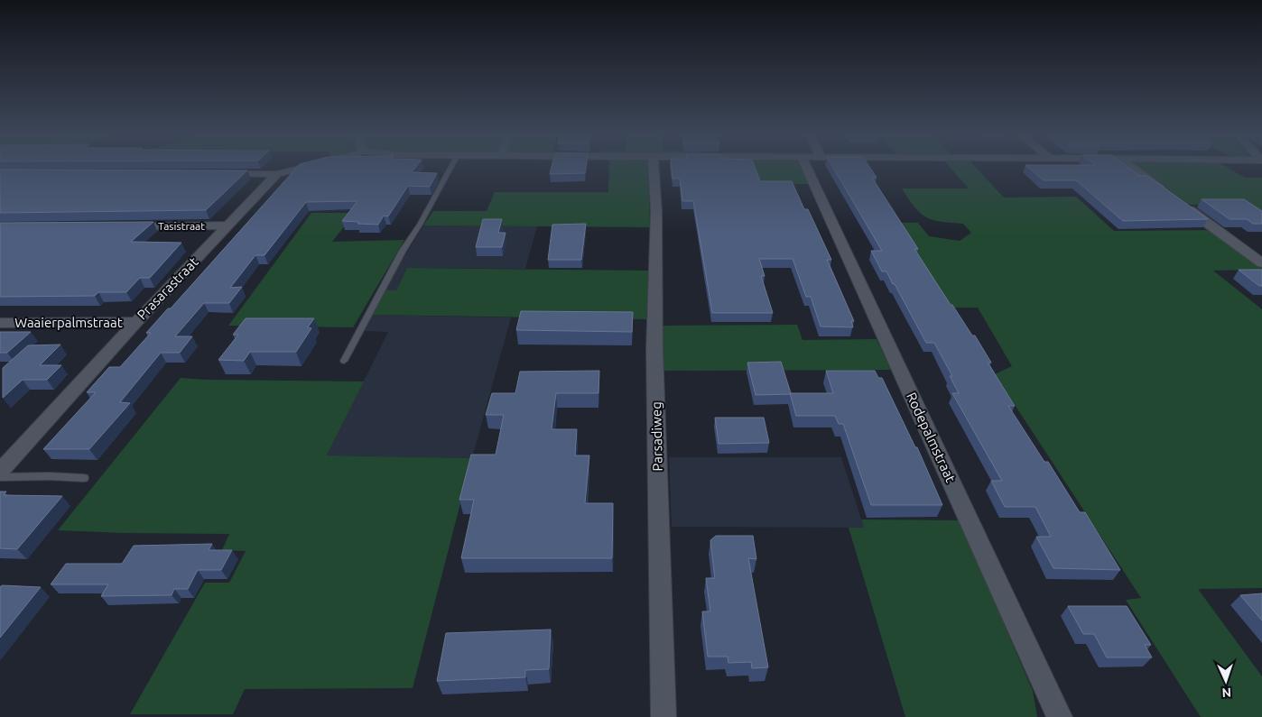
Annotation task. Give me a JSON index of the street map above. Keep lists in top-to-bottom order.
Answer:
{
  "streets": {
    "street": [
      "Tasistraat",
      "Prasarastraat",
      "Waaierpalmstraat",
      "Parsadiweg",
      "Rodepalmstraat"
    ]
  },
  "crossings": [
    ["Tasistraat", "Prasarastraat"],
    ["Prasarastraat", "Waaierpalmstraat"]
  ],
  "north": "bottom"
}
